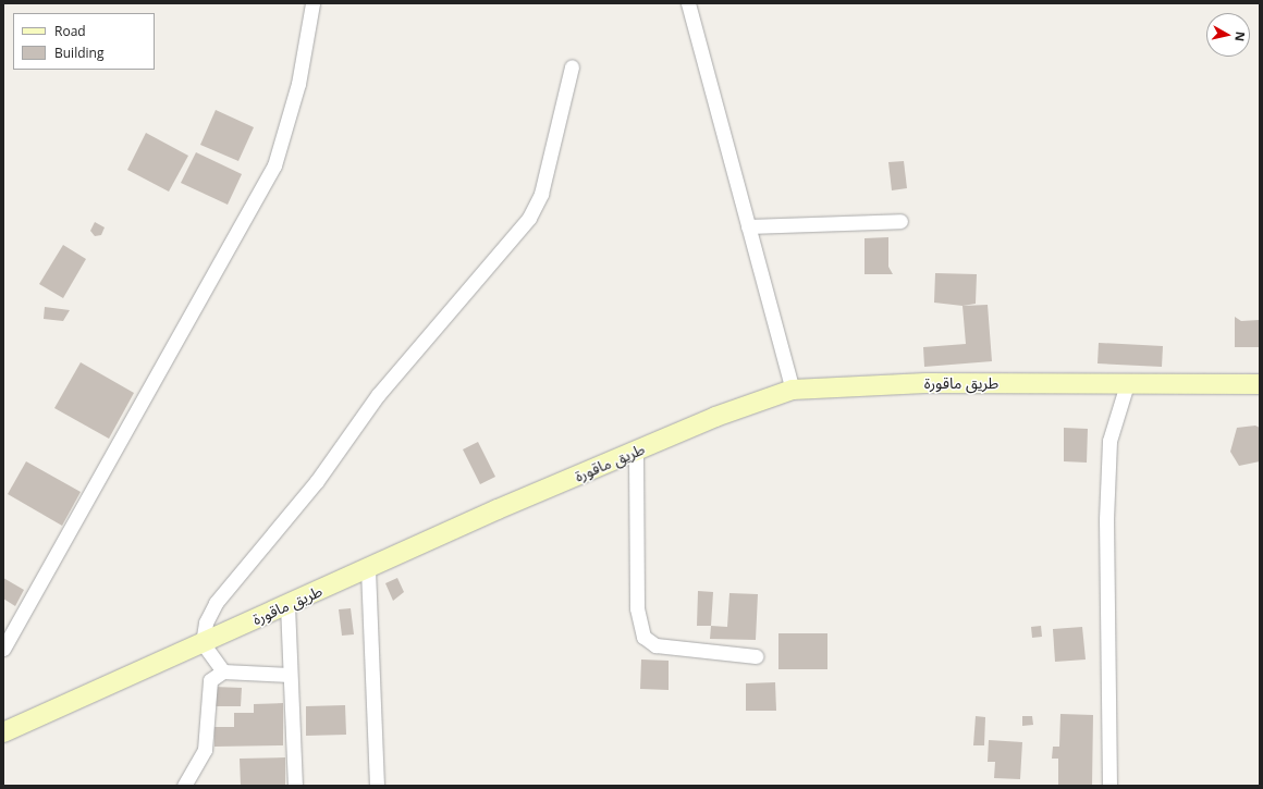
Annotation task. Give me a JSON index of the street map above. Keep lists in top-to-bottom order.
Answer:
{
  "streets": {
    "street": ["طريق ماقورة"]
  },
  "legend": ["Road", "Building"],
  "north": "right"
}
